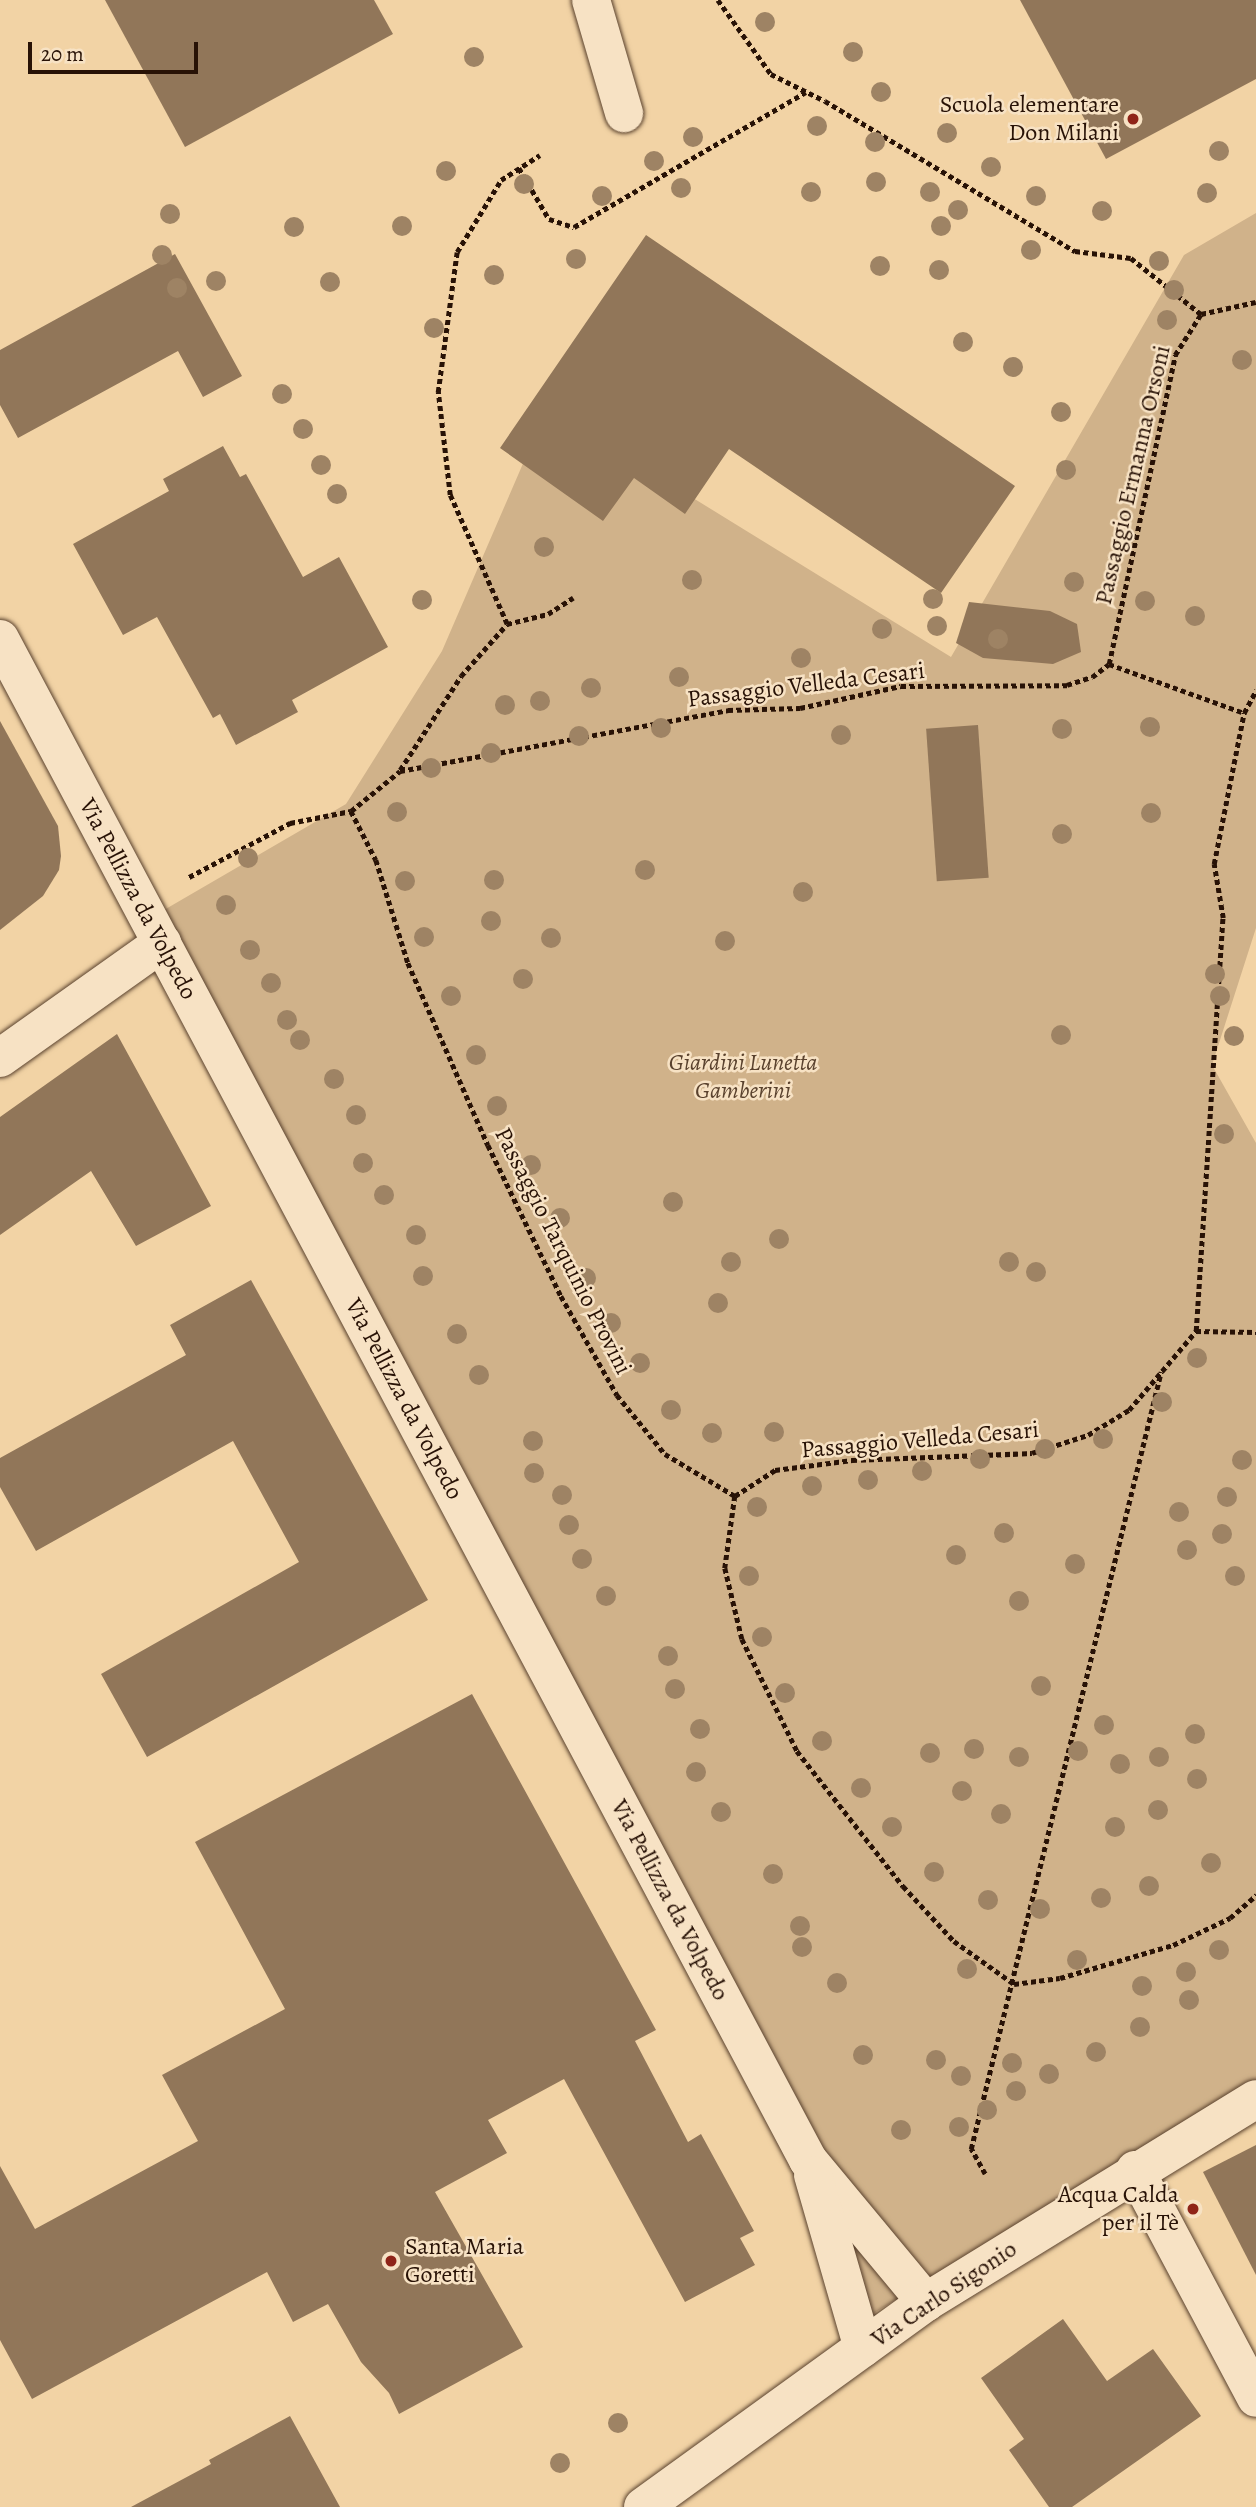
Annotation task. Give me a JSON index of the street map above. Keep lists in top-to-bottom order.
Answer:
{
  "streets": {
    "street": ["Via Pellizza da Volpedo", "Via Carlo Sigonio"],
    "path": ["Passaggio Ermanna Orsoni", "Passaggio Velleda Cesari", "Passaggio Tarquinio Provini"]
  },
  "crossings": [
    ["Passaggio Ermanna Orsoni", "Passaggio Velleda Cesari"],
    ["Passaggio Velleda Cesari", "Passaggio Tarquinio Provini"],
    ["Via Pellizza da Volpedo", "Via Carlo Sigonio"]
  ],
  "parks": ["Giardini Lunetta Gamberini"],
  "places": ["Scuola elementare Don Milani", "Acqua Calda per il Tè", "Santa Maria Goretti"],
  "scale_bar": "20 m"
}
